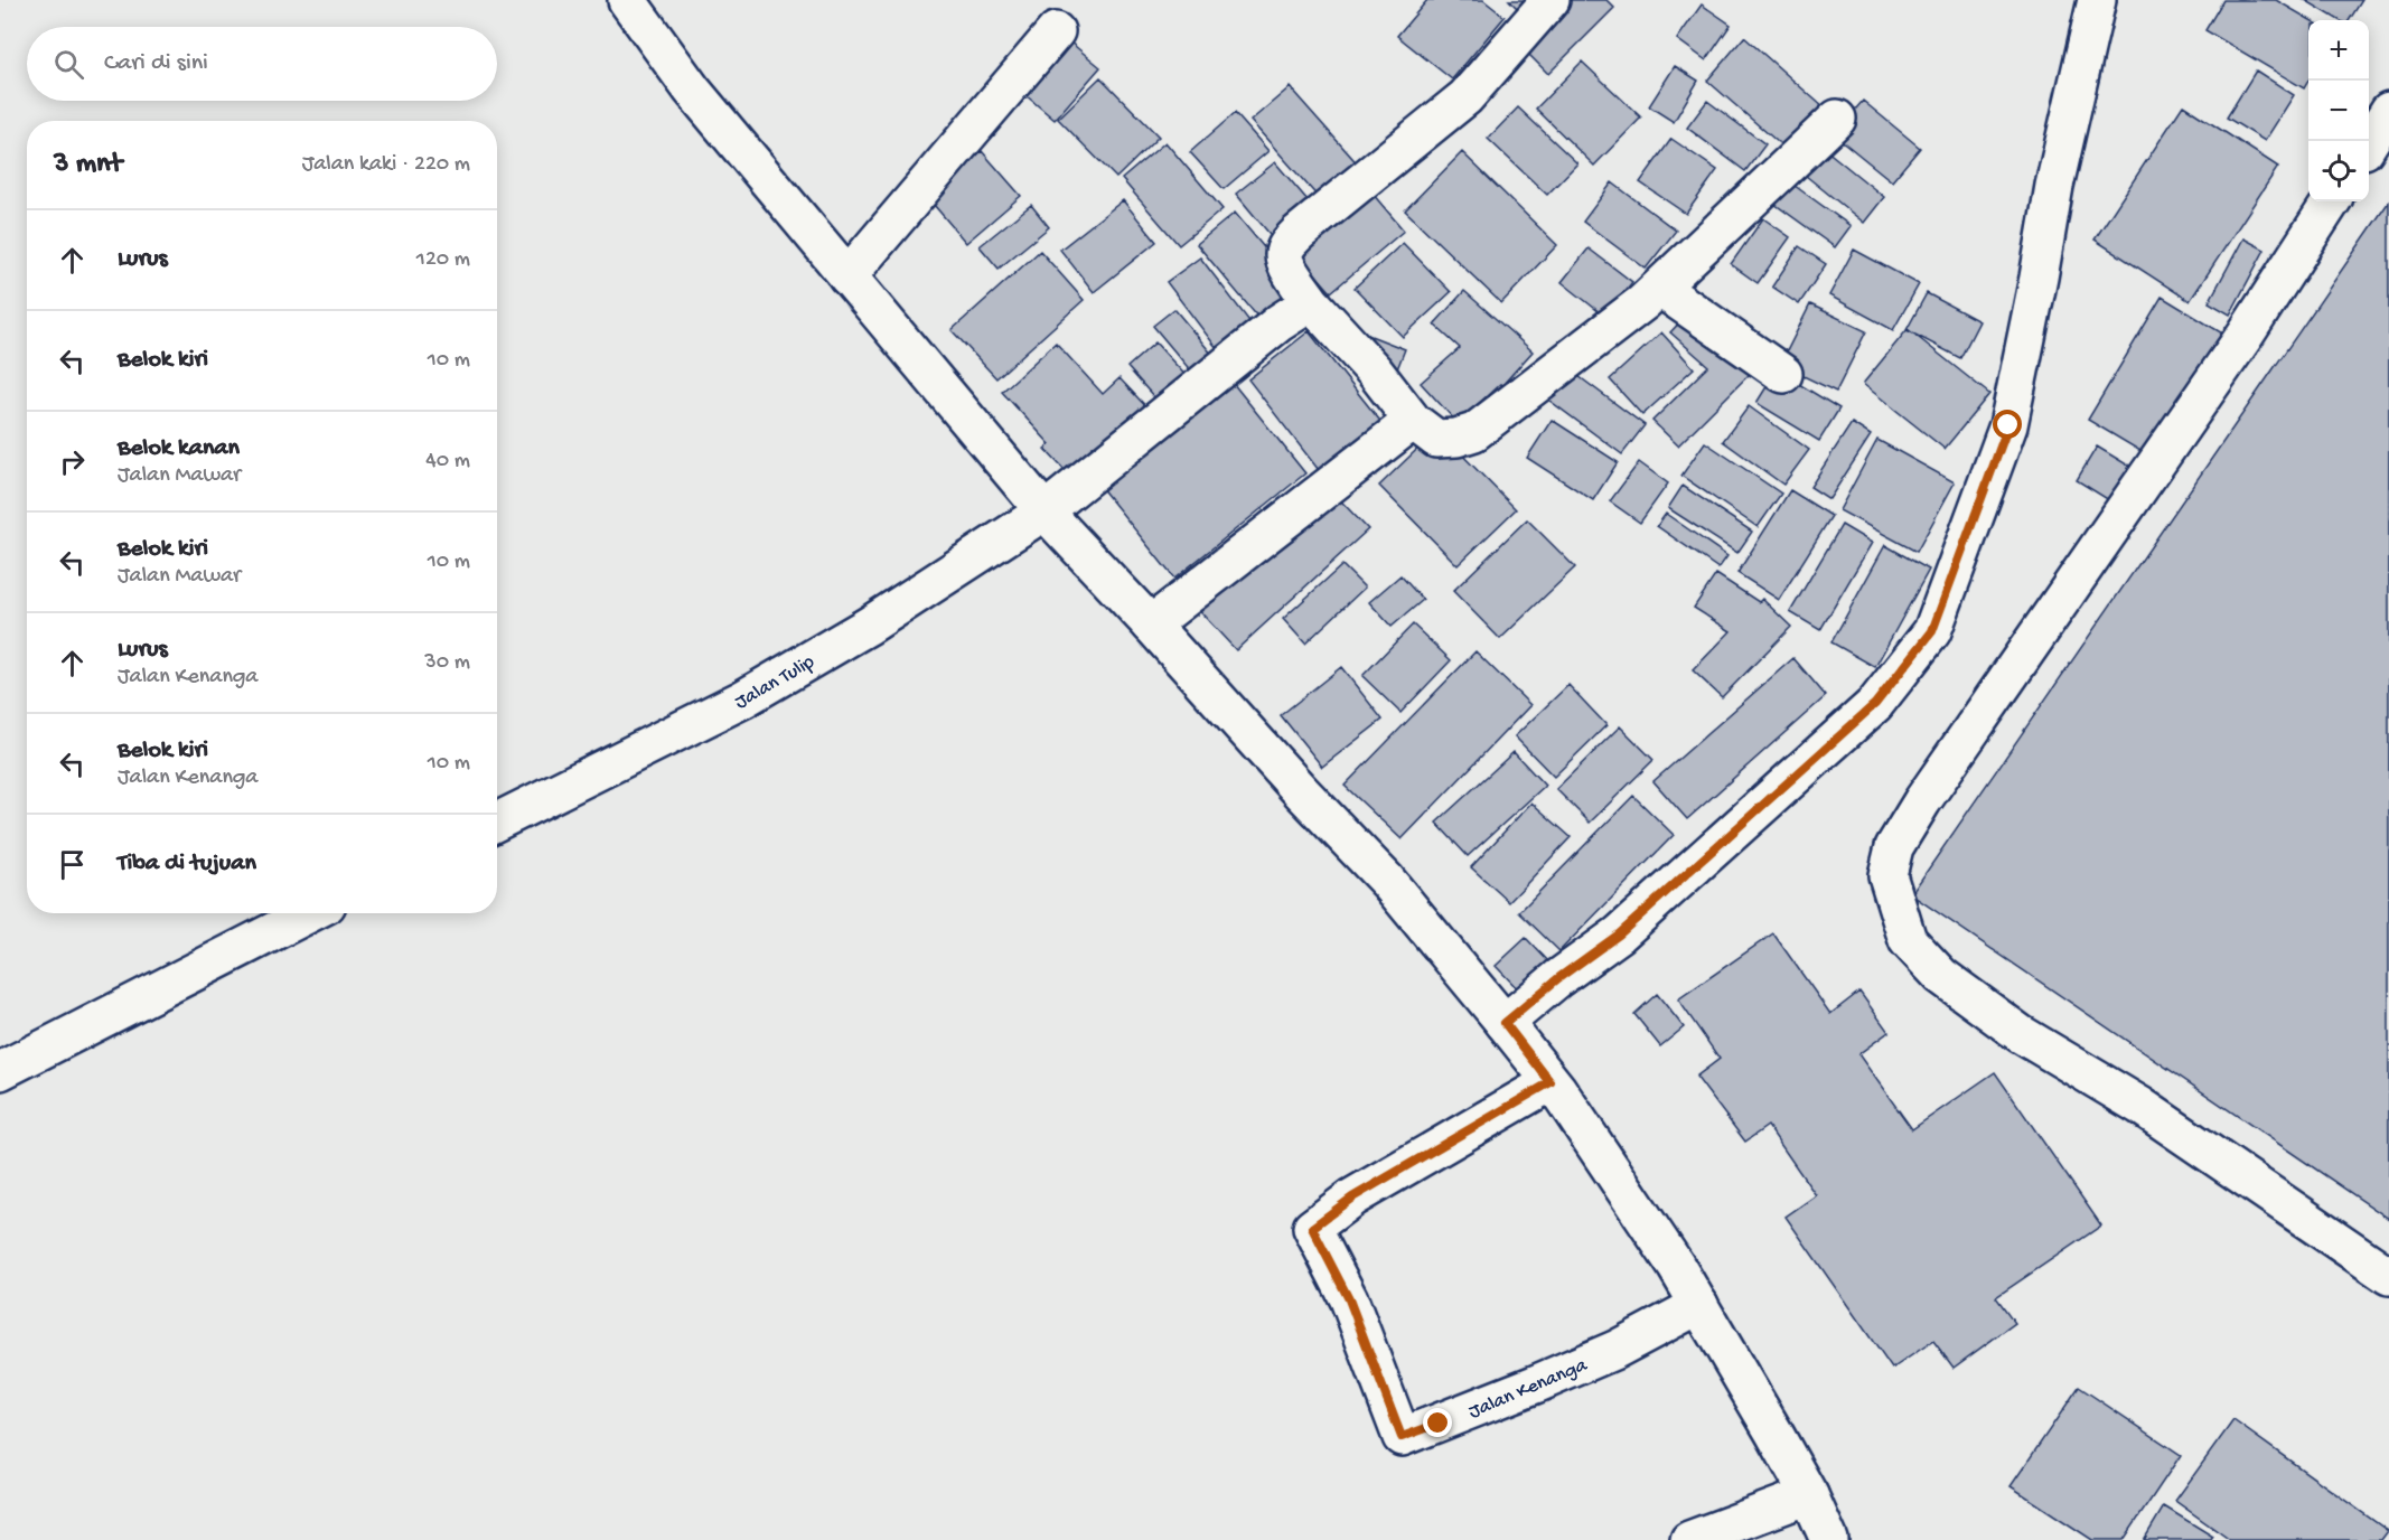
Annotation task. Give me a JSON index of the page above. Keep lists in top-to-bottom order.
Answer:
{
  "streets": {
    "street": ["Jalan Tulip", "Jalan Kenanga"]
  },
  "page": {
    "map_buttons": ["+", "−"],
    "search": "Cari di sini",
    "heading": ["3 mnt", "Jalan kaki · 220 m"],
    "list": [
      ["Lurus", "120 m"],
      ["Belok kiri", "10 m"],
      ["Belok kanan", "Jalan Mawar", "40 m"],
      ["Belok kiri", "Jalan Mawar", "10 m"],
      ["Lurus", "Jalan Kenanga", "30 m"],
      ["Belok kiri", "Jalan Kenanga", "10 m"],
      "Tiba di tujuan"
    ]
  }
}
